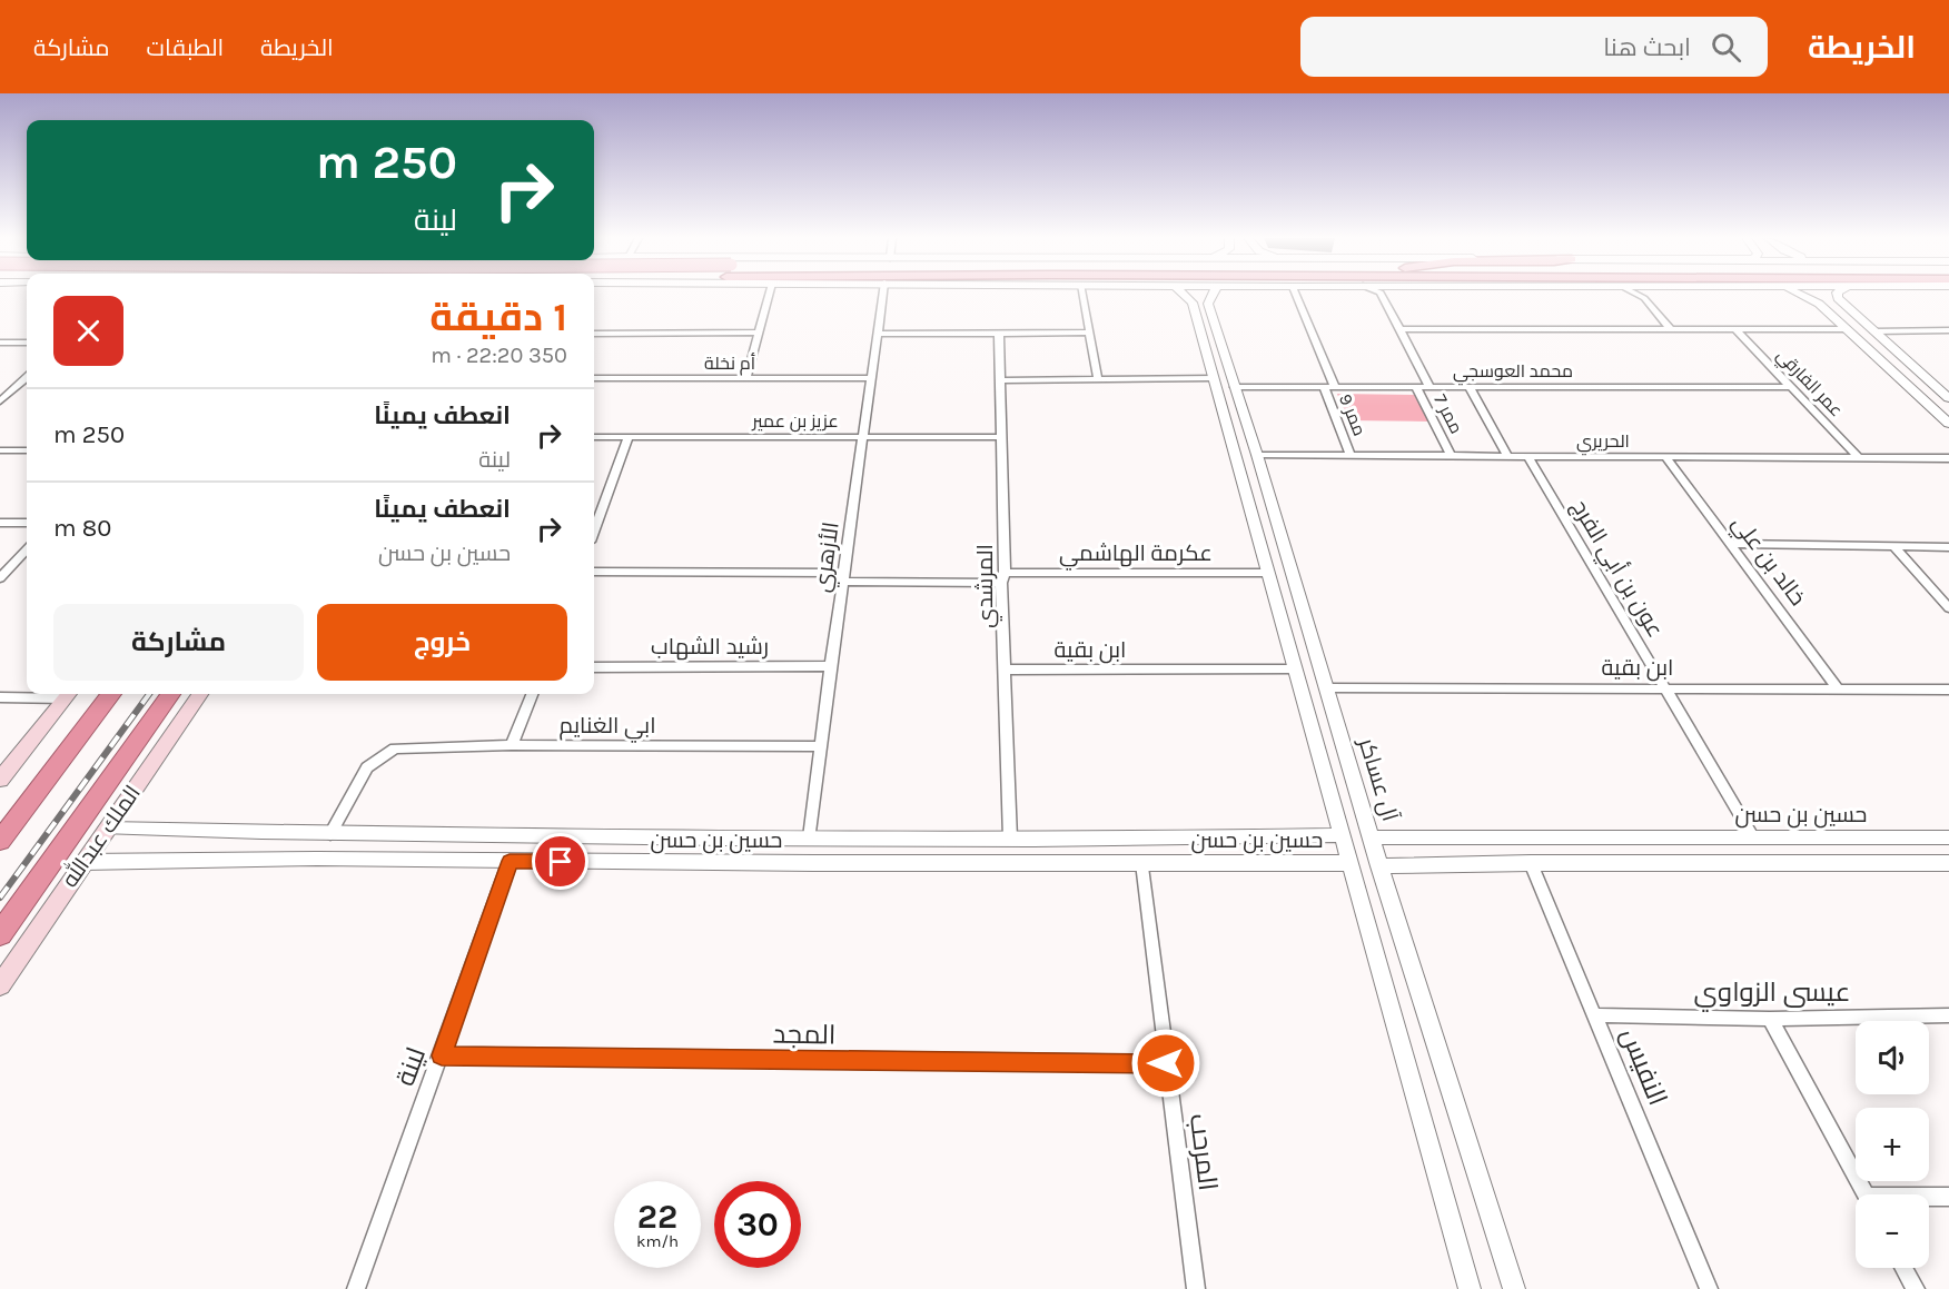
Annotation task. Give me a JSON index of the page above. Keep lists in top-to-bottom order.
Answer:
{
  "streets": {
    "highway": ["الملك عبدالله"],
    "street": [
      "أم نخلة",
      "محمد العوسجي",
      "عمر الفارقي",
      "ممر 7",
      "ممر 9",
      "عزيز بن عمير",
      "الحريري",
      "عكرمة الهاشمي",
      "الأزهري",
      "خالد بن علي",
      "عون بن أبي الفرج",
      "المرشدي",
      "رشيد الشهاب",
      "ابن بقية",
      "ابي الغنايم",
      "آل عساكر",
      "حسين بن حسن",
      "عيسى الزواوي",
      "المجد",
      "لينة",
      "النفيس",
      "المرحب"
    ]
  },
  "crossings": [
    ["أم نخلة", "الأزهري"],
    ["محمد العوسجي", "عمر الفارقي"],
    ["محمد العوسجي", "ممر 7"],
    ["محمد العوسجي", "ممر 9"],
    ["محمد العوسجي", "آل عساكر"],
    ["عمر الفارقي", "الحريري"],
    ["ممر 7", "الحريري"],
    ["ممر 9", "الحريري"],
    ["عزيز بن عمير", "الأزهري"],
    ["عزيز بن عمير", "المرشدي"],
    ["الحريري", "خالد بن علي"],
    ["الحريري", "عون بن أبي الفرج"],
    ["الحريري", "آل عساكر"],
    ["عكرمة الهاشمي", "الأزهري"],
    ["عكرمة الهاشمي", "المرشدي"],
    ["الأزهري", "رشيد الشهاب"],
    ["الأزهري", "ابي الغنايم"],
    ["الأزهري", "حسين بن حسن"],
    ["خالد بن علي", "ابن بقية"],
    ["عون بن أبي الفرج", "ابن بقية"],
    ["عون بن أبي الفرج", "حسين بن حسن"],
    ["المرشدي", "ابن بقية"],
    ["المرشدي", "حسين بن حسن"],
    ["ابن بقية", "آل عساكر"],
    ["ابي الغنايم", "حسين بن حسن"],
    ["آل عساكر", "حسين بن حسن"],
    ["حسين بن حسن", "الملك عبدالله"],
    ["حسين بن حسن", "لينة"],
    ["حسين بن حسن", "المرحب"],
    ["عيسى الزواوي", "النفيس"],
    ["المجد", "لينة"],
    ["المجد", "المرحب"]
  ],
  "page": {
    "header": "الخريطة",
    "search": "ابحث هنا",
    "nav": ["الخريطة", "الطبقات", "مشاركة"],
    "turn": ["250 m", "لينة"],
    "heading": ["1 دقيقة", "350 m · 22:20"],
    "list": [
      {
        "name": "انعطف يمينًا",
        "note": "لينة",
        "value": "250 m"
      },
      {
        "name": "انعطف يمينًا",
        "note": "حسين بن حسن",
        "value": "80 m"
      }
    ],
    "buttons": ["خروج", "مشاركة"],
    "map_buttons": ["+", "−"],
    "speed": "22 km/h",
    "limit": "30"
  }
}
